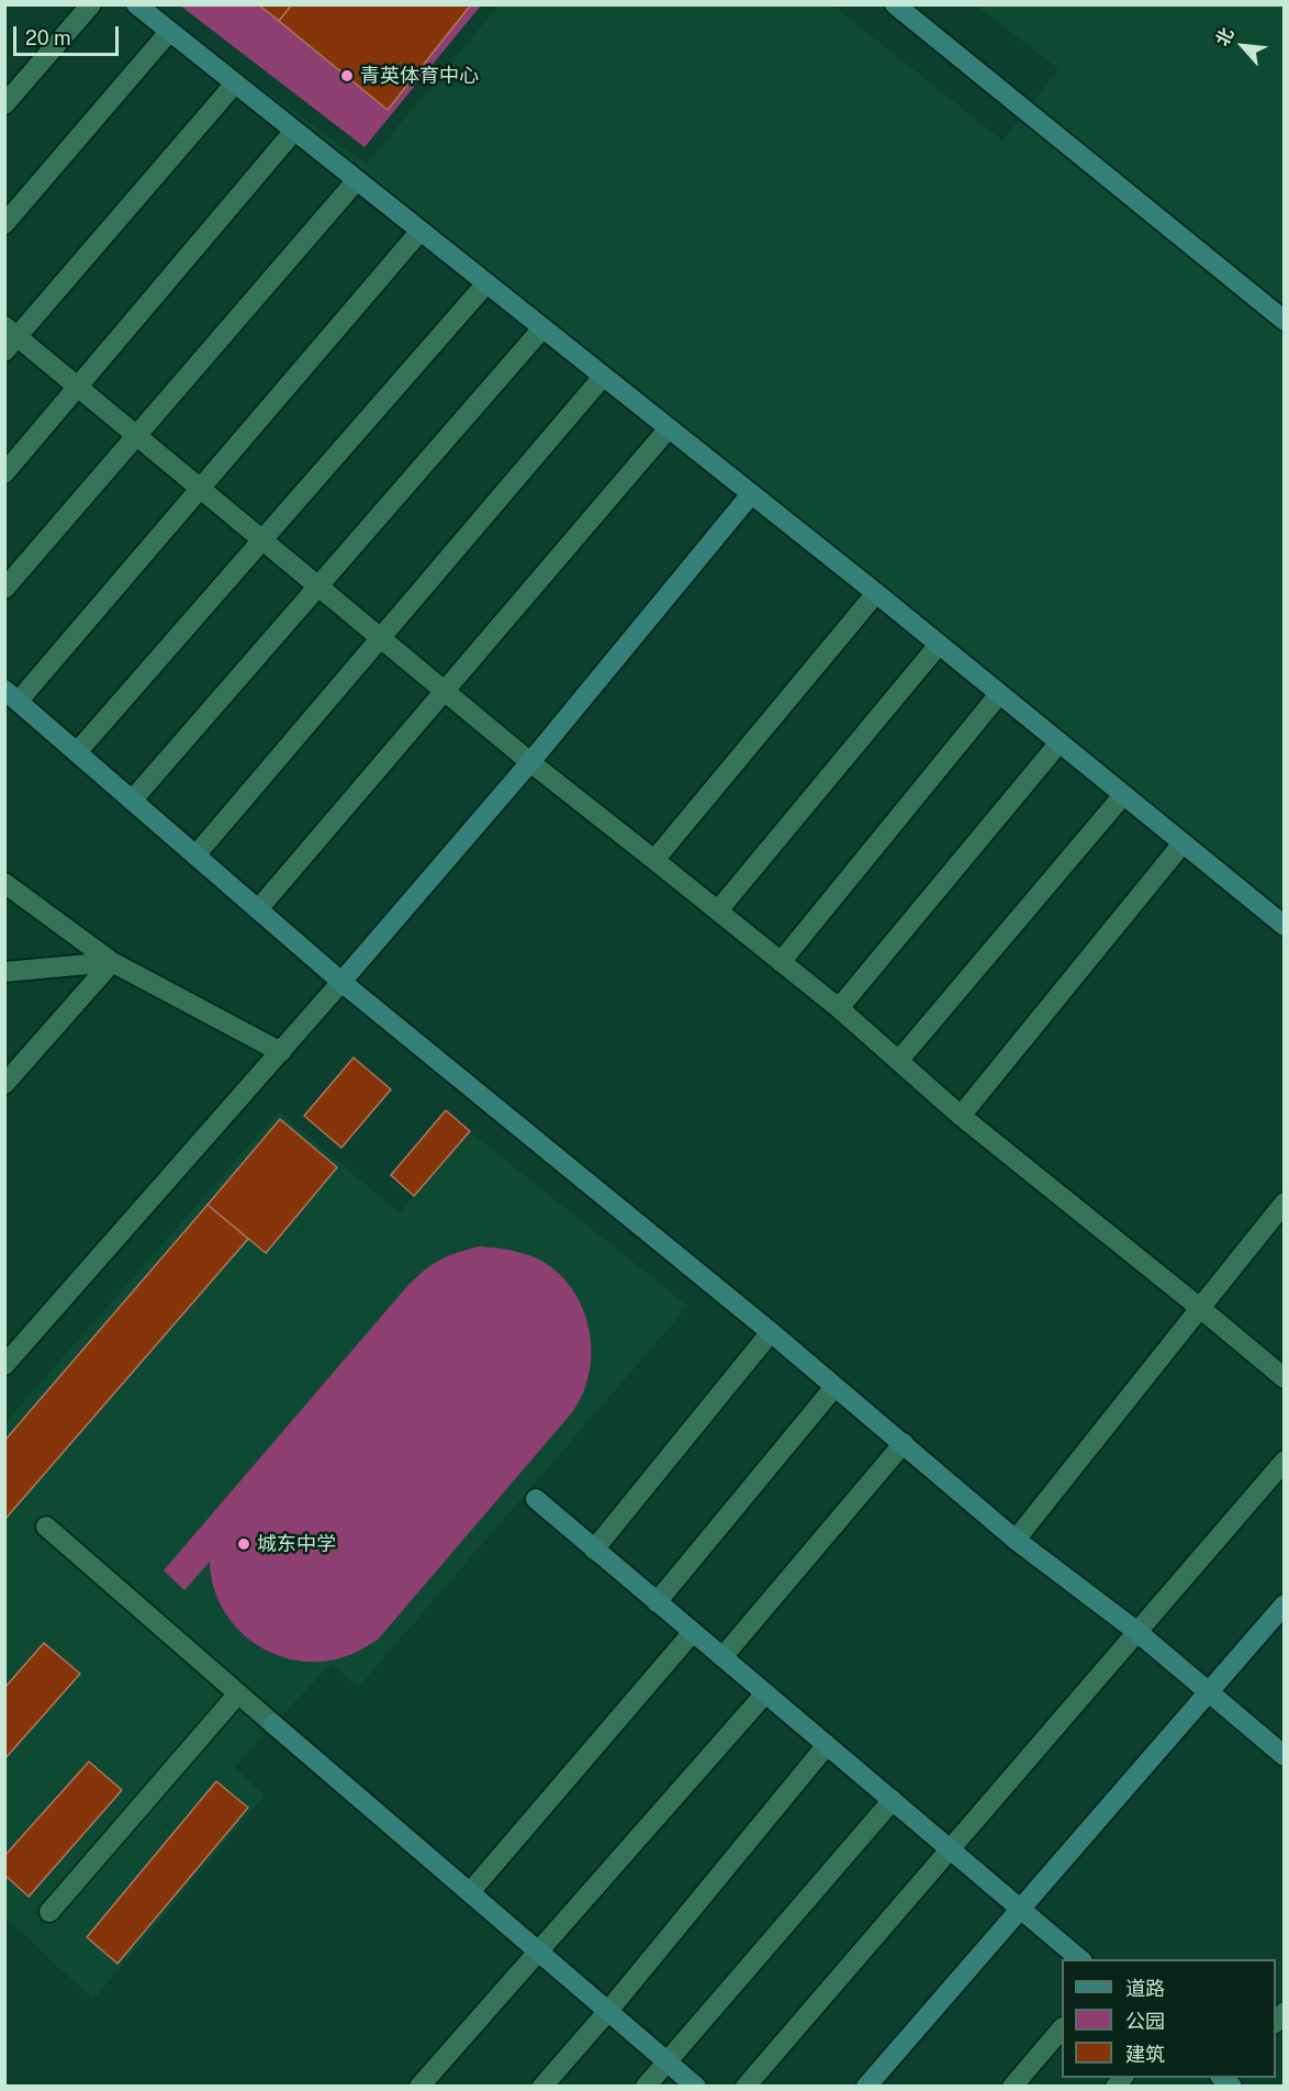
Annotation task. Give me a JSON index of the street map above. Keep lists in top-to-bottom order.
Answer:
{
  "places": ["青英体育中心", "城东中学"],
  "legend": ["道路", "公园", "建筑"],
  "scale_bar": "20 m",
  "north": "top left"
}
